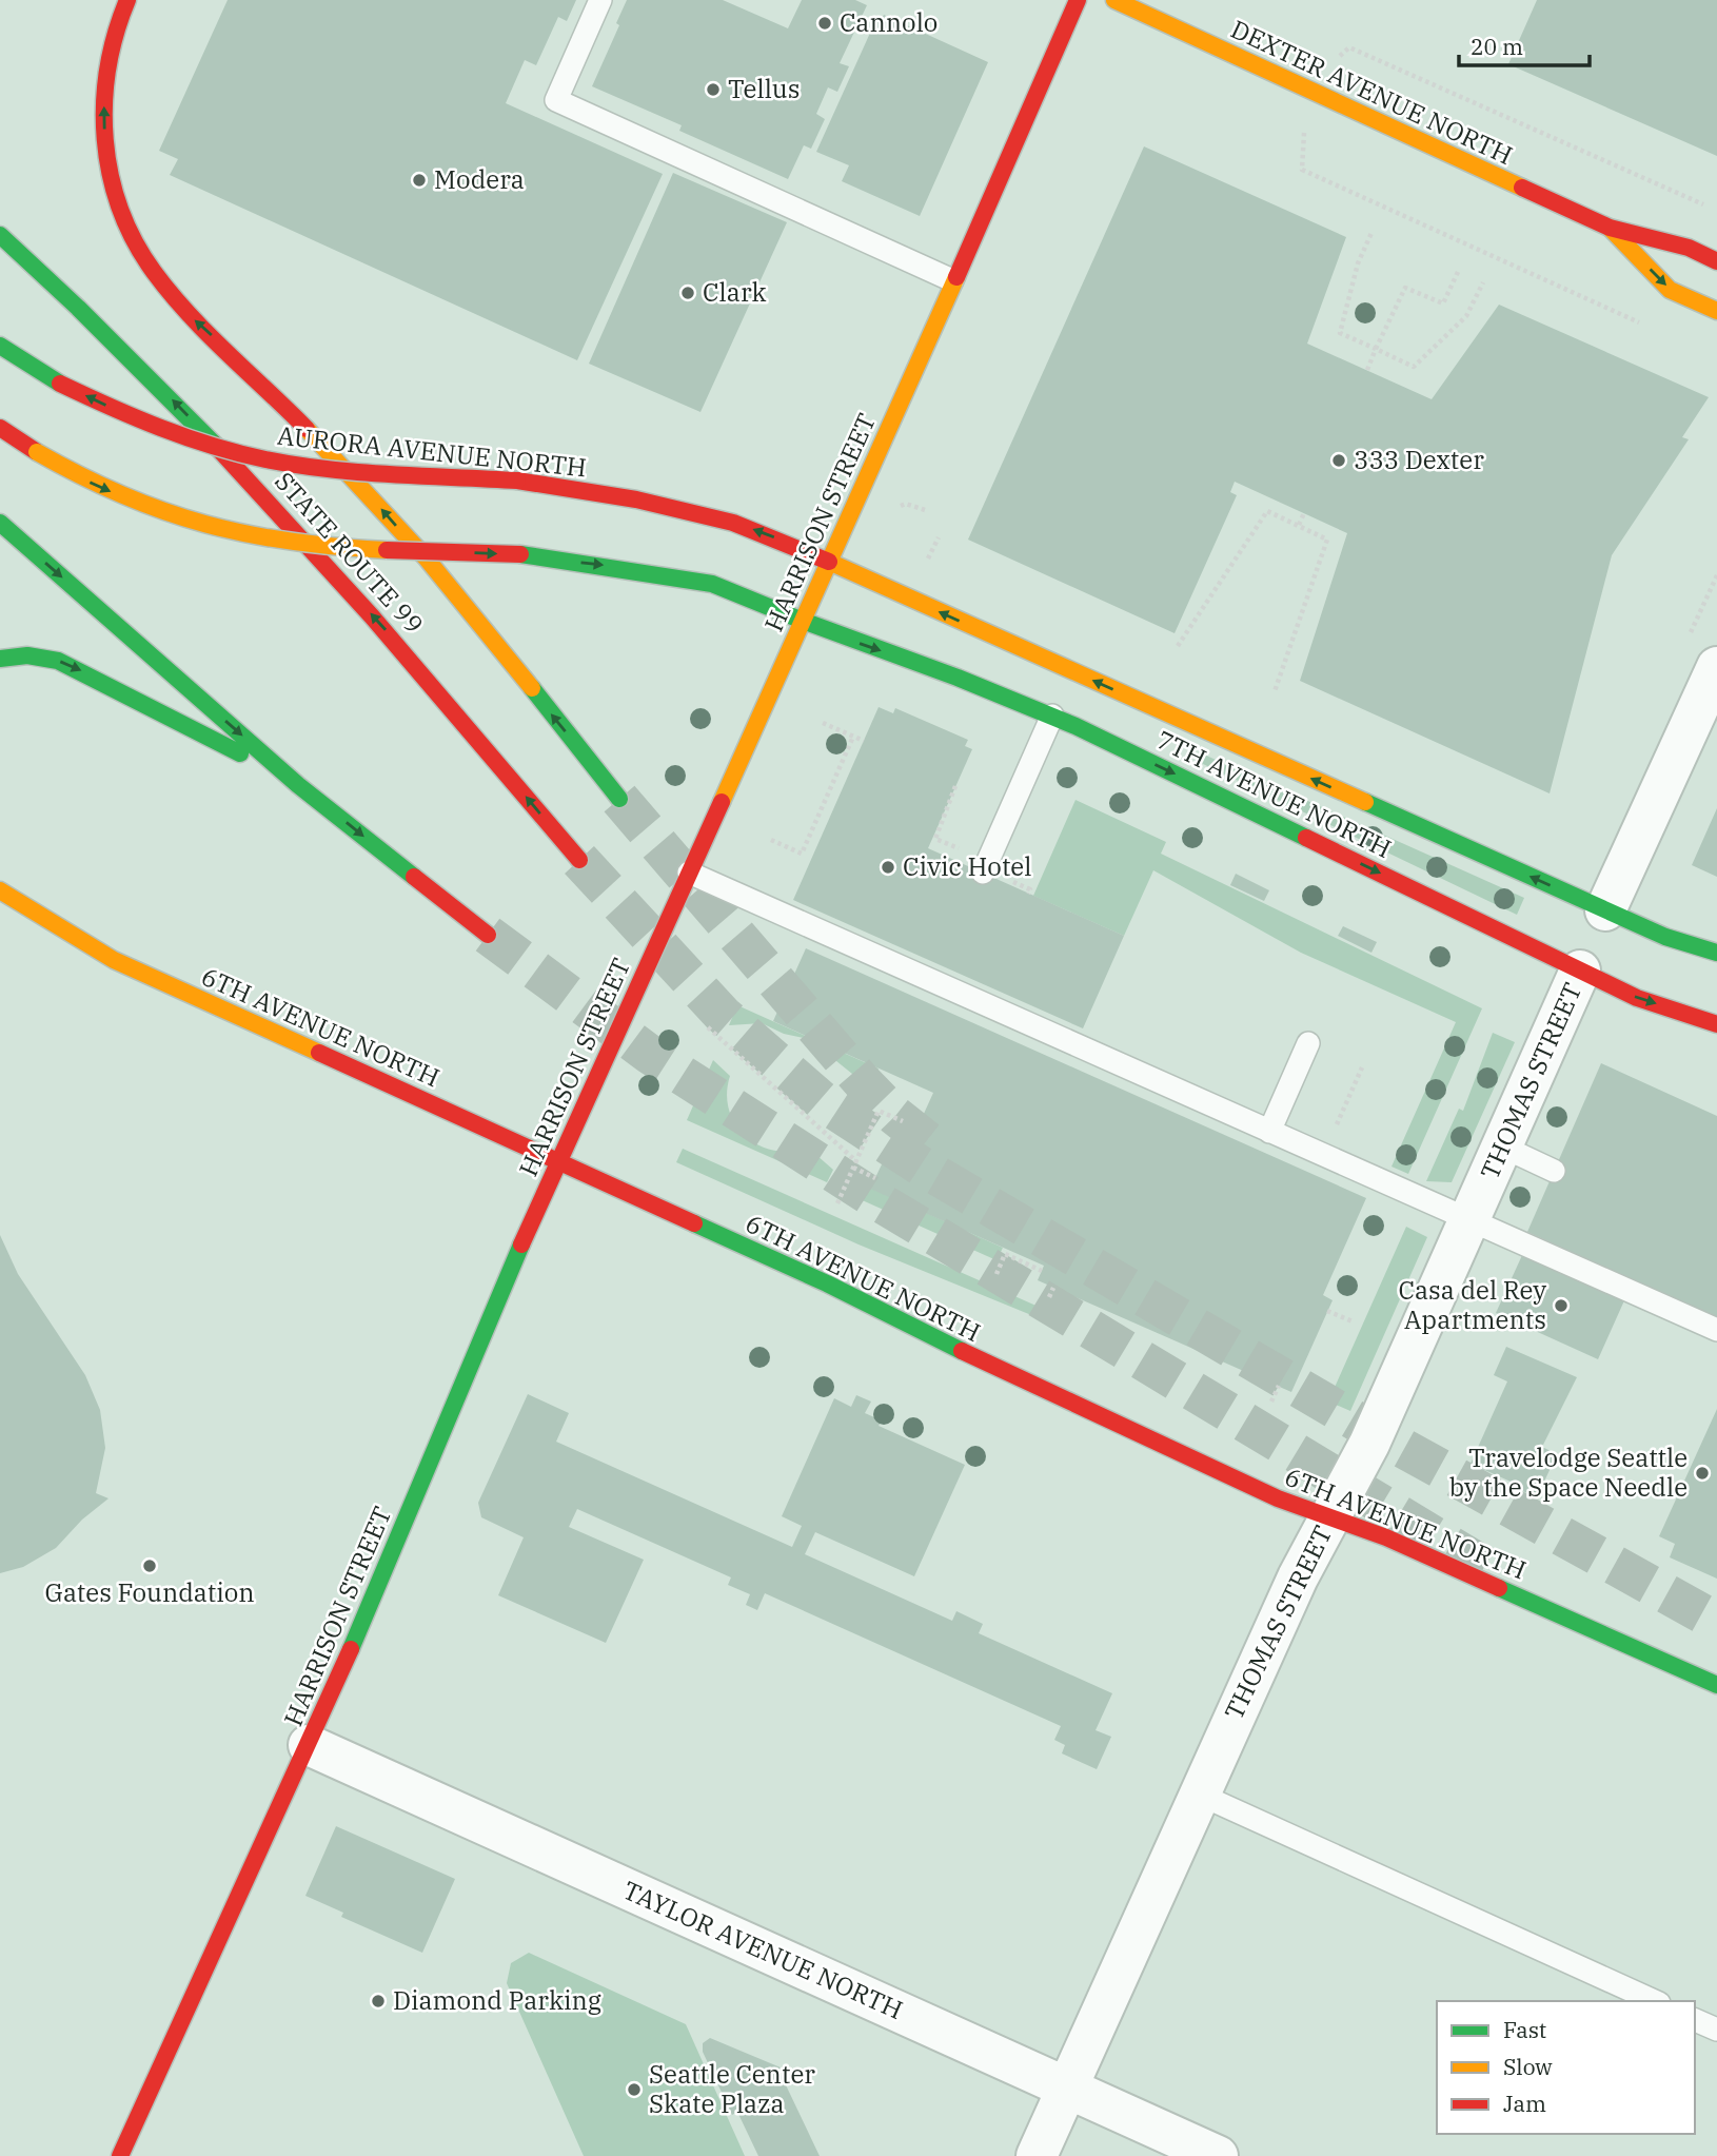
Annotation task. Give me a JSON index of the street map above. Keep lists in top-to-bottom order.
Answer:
{
  "streets": {
    "main road": [
      "DEXTER AVENUE NORTH",
      "AURORA AVENUE NORTH",
      "HARRISON STREET",
      "STATE ROUTE 99",
      "7TH AVENUE NORTH",
      "6TH AVENUE NORTH"
    ],
    "street": ["THOMAS STREET", "TAYLOR AVENUE NORTH"]
  },
  "crossings": [
    ["AURORA AVENUE NORTH", "HARRISON STREET"],
    ["AURORA AVENUE NORTH", "7TH AVENUE NORTH"],
    ["HARRISON STREET", "7TH AVENUE NORTH"],
    ["HARRISON STREET", "6TH AVENUE NORTH"],
    ["HARRISON STREET", "TAYLOR AVENUE NORTH"],
    ["7TH AVENUE NORTH", "THOMAS STREET"],
    ["6TH AVENUE NORTH", "THOMAS STREET"],
    ["THOMAS STREET", "TAYLOR AVENUE NORTH"]
  ],
  "places": [
    "Cannolo",
    "Tellus",
    "Modera",
    "Clark",
    "333 Dexter",
    "Civic Hotel",
    "Casa del Rey Apartments",
    "Travelodge Seattle by the Space Needle",
    "Gates Foundation",
    "Diamond Parking",
    "Seattle Center Skate Plaza"
  ],
  "legend": ["Fast", "Slow", "Jam"],
  "scale_bar": "20 m"
}
